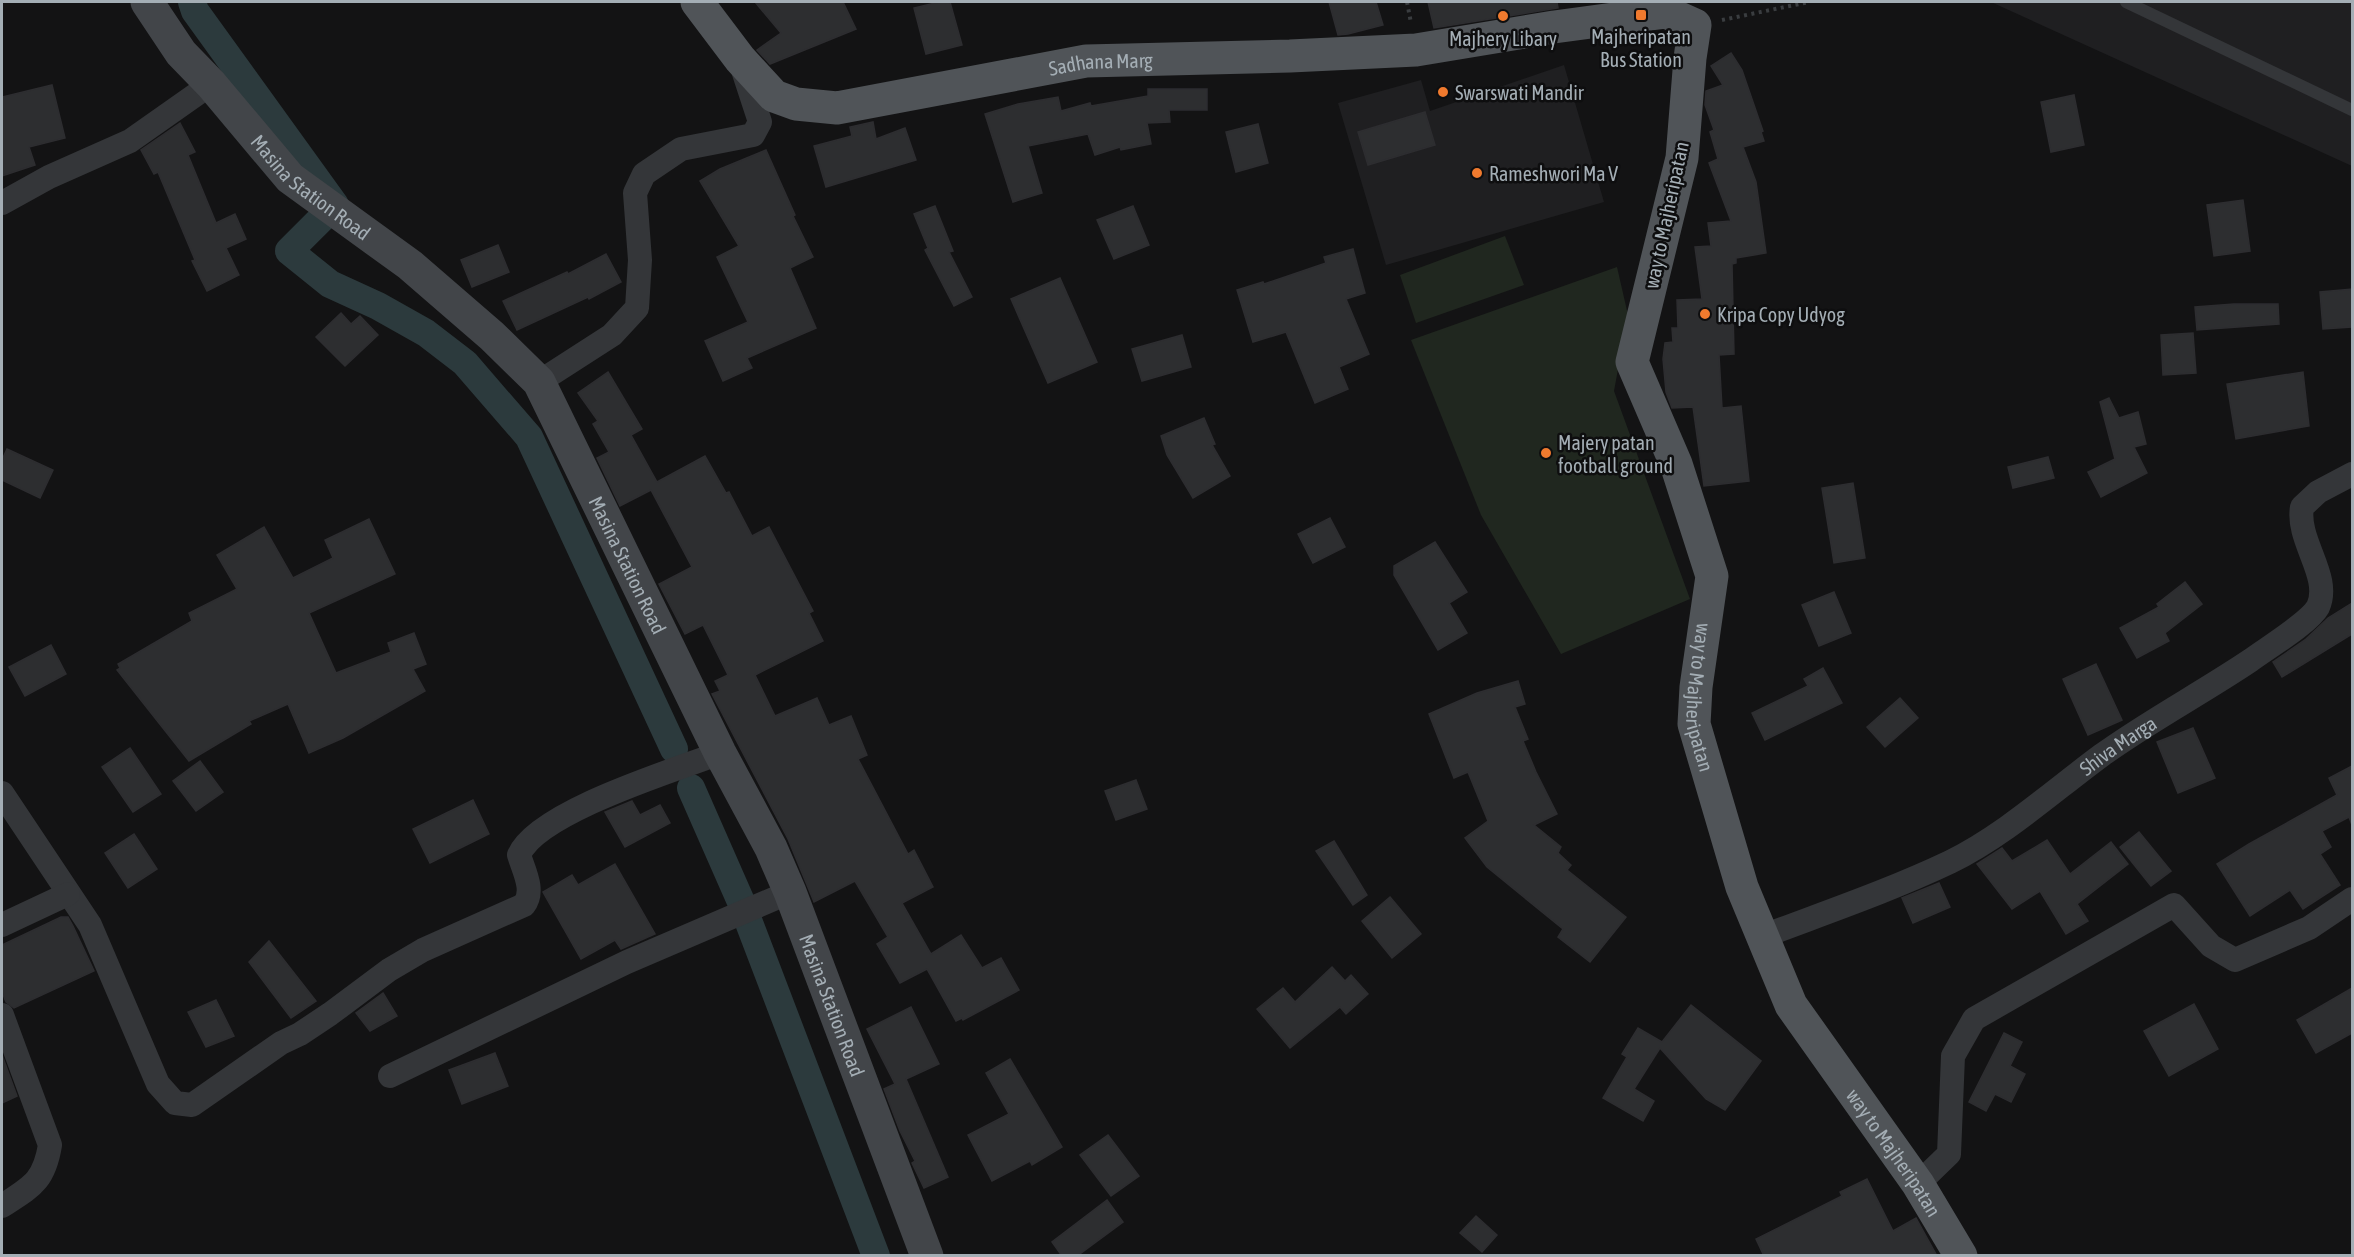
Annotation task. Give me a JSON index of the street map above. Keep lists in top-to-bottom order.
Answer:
{
  "streets": {
    "main road": ["Sadhana Marg", "way to Majheripatan"],
    "street": ["Masina Station Road", "Shiva Marga"]
  },
  "crossings": [
    ["Sadhana Marg", "way to Majheripatan"],
    ["way to Majheripatan", "Shiva Marga"]
  ],
  "places": {
    "transit": ["Majheripatan Bus Station"],
    "other": [
      "Majhery Libary",
      "Swarswati Mandir",
      "Rameshwori Ma V",
      "Kripa Copy Udyog",
      "Majery patan football ground"
    ]
  }
}
